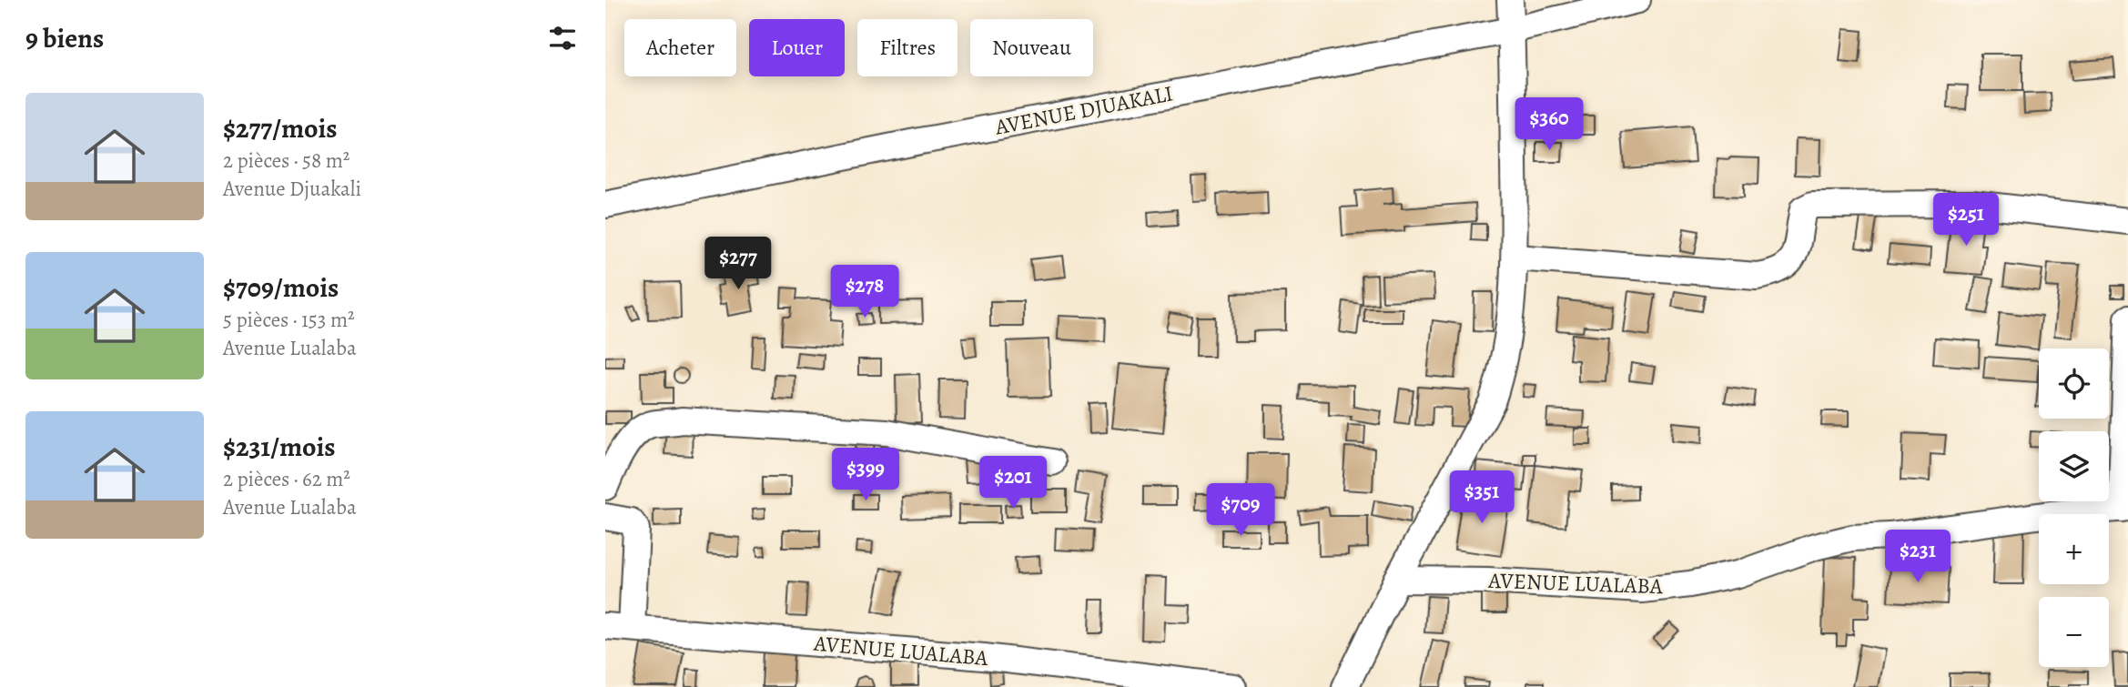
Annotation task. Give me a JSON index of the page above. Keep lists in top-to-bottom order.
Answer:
{
  "streets": {
    "street": ["AVENUE DJUAKALI", "AVENUE LUALABA"]
  },
  "page": {
    "heading": "9 biens",
    "chip": [
      "Acheter",
      "Louer",
      "Filtres",
      "Nouveau"
    ],
    "list": [
      {
        "name": "$277/mois",
        "note": "2 pièces · 58 m² · Avenue Djuakali"
      },
      {
        "name": "$709/mois",
        "note": "5 pièces · 153 m² · Avenue Lualaba"
      },
      {
        "name": "$231/mois",
        "note": "2 pièces · 62 m² · Avenue Lualaba"
      }
    ],
    "price": [
      "$360",
      "$251",
      "$277",
      "$278",
      "$399",
      "$201",
      "$351",
      "$709",
      "$231"
    ],
    "map_buttons": ["+", "−"]
  }
}
